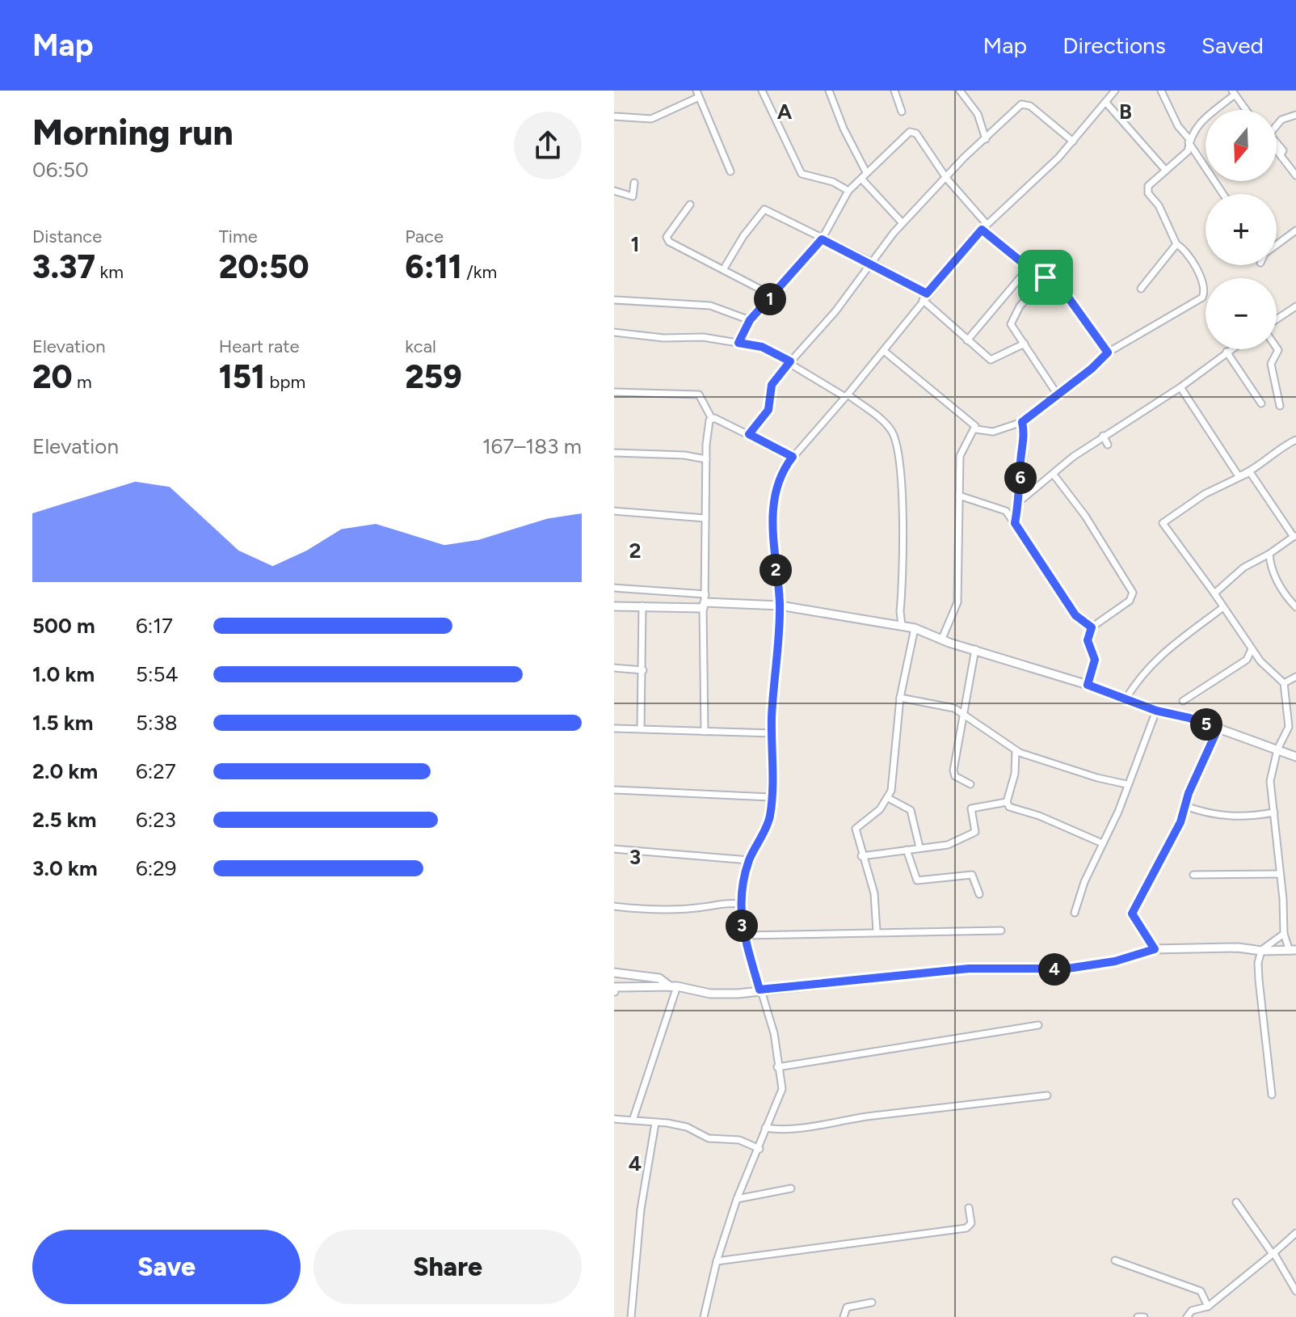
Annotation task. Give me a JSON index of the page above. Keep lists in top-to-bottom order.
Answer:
{
  "north": "bottom",
  "page": {
    "header": "Map",
    "nav": ["Map", "Directions", "Saved"],
    "heading": ["Morning run", "06:50"],
    "map_buttons": ["+", "−"],
    "stats": [
      ["Distance", "3.37 km"],
      ["Time", "20:50"],
      ["Pace", "6:11 /km"],
      ["Elevation", "20 m"],
      ["Heart rate", "151 bpm"],
      ["kcal", "259"]
    ],
    "pins": [
      "1",
      "6",
      "2",
      "5",
      "3",
      "4"
    ],
    "chart": ["Elevation", "167–183 m"],
    "list": [
      {
        "name": "500 m",
        "note": "6:17"
      },
      {
        "name": "1.0 km",
        "note": "5:54"
      },
      {
        "name": "1.5 km",
        "note": "5:38"
      },
      {
        "name": "2.0 km",
        "note": "6:27"
      },
      {
        "name": "2.5 km",
        "note": "6:23"
      },
      {
        "name": "3.0 km",
        "note": "6:29"
      }
    ],
    "buttons": ["Save", "Share"]
  },
  "grid": {
    "columns": ["A", "B"],
    "rows": [
      "1",
      "2",
      "3",
      "4"
    ]
  }
}
